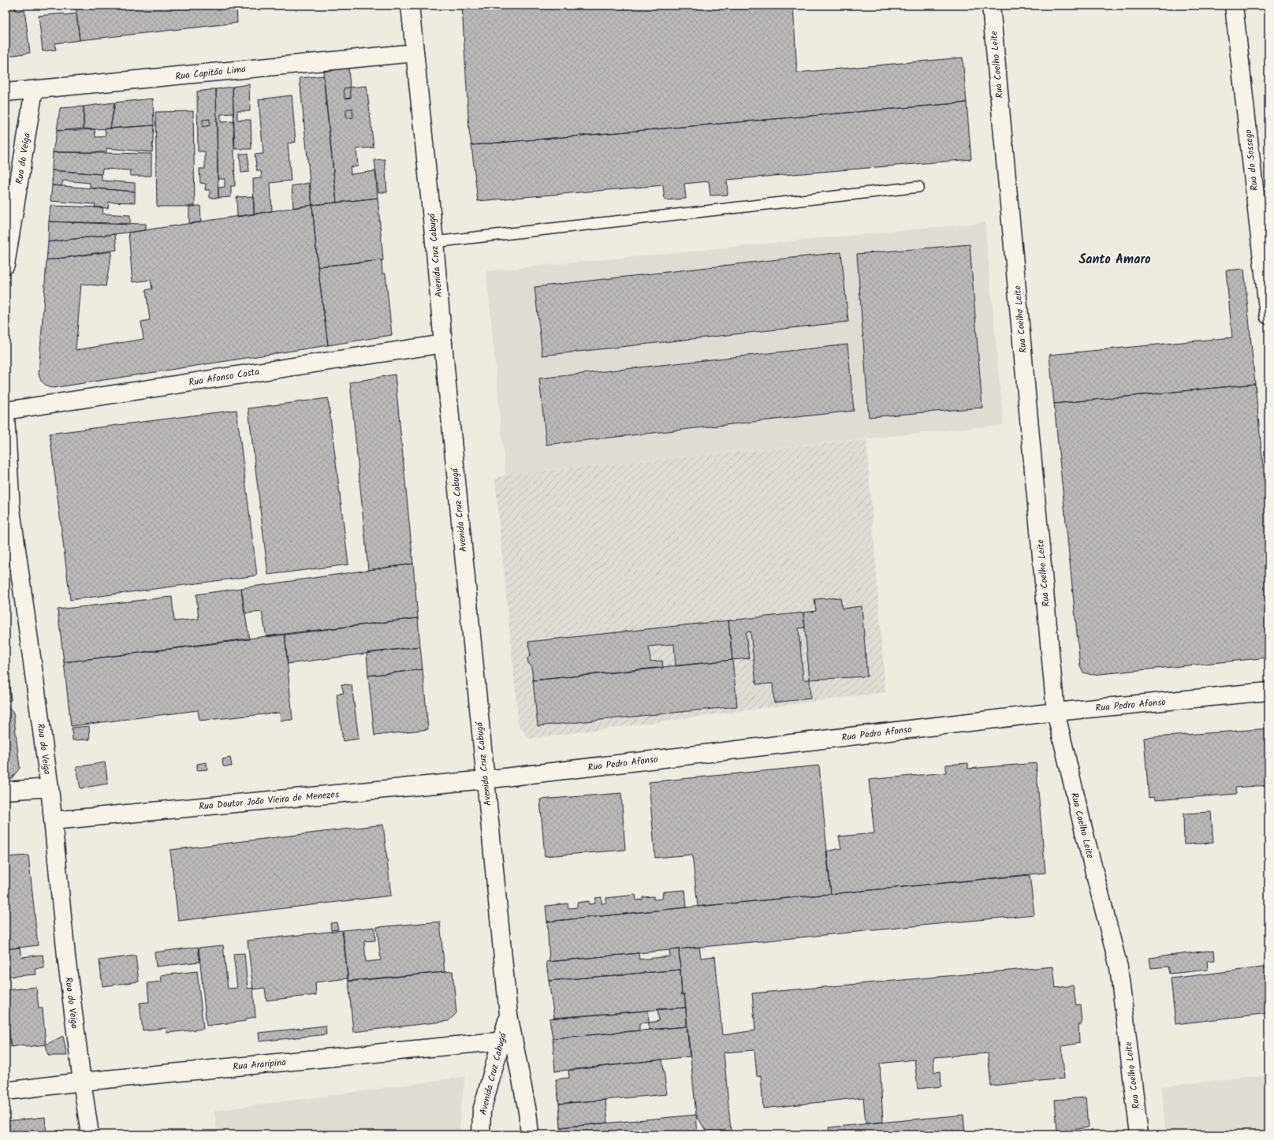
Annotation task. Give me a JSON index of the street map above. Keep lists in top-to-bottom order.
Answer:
{
  "streets": {
    "street": [
      "Rua Coelho Leite",
      "Rua Capitão Lima",
      "Rua do Veiga",
      "Rua do Sossego",
      "Avenida Cruz Cabugá",
      "Rua Afonso Costa",
      "Rua Pedro Afonso",
      "Rua Doutor João Vieira de Menezes",
      "Rua Araripina"
    ]
  },
  "crossings": [
    ["Rua Coelho Leite", "Rua Pedro Afonso"],
    ["Rua Capitão Lima", "Rua do Veiga"],
    ["Rua Capitão Lima", "Avenida Cruz Cabugá"],
    ["Rua do Veiga", "Rua Doutor João Vieira de Menezes"],
    ["Rua do Veiga", "Rua Araripina"],
    ["Avenida Cruz Cabugá", "Rua Afonso Costa"],
    ["Avenida Cruz Cabugá", "Rua Pedro Afonso"],
    ["Avenida Cruz Cabugá", "Rua Doutor João Vieira de Menezes"],
    ["Avenida Cruz Cabugá", "Rua Araripina"],
    ["Rua Pedro Afonso", "Rua Doutor João Vieira de Menezes"]
  ],
  "districts": ["Santo Amaro"]
}
